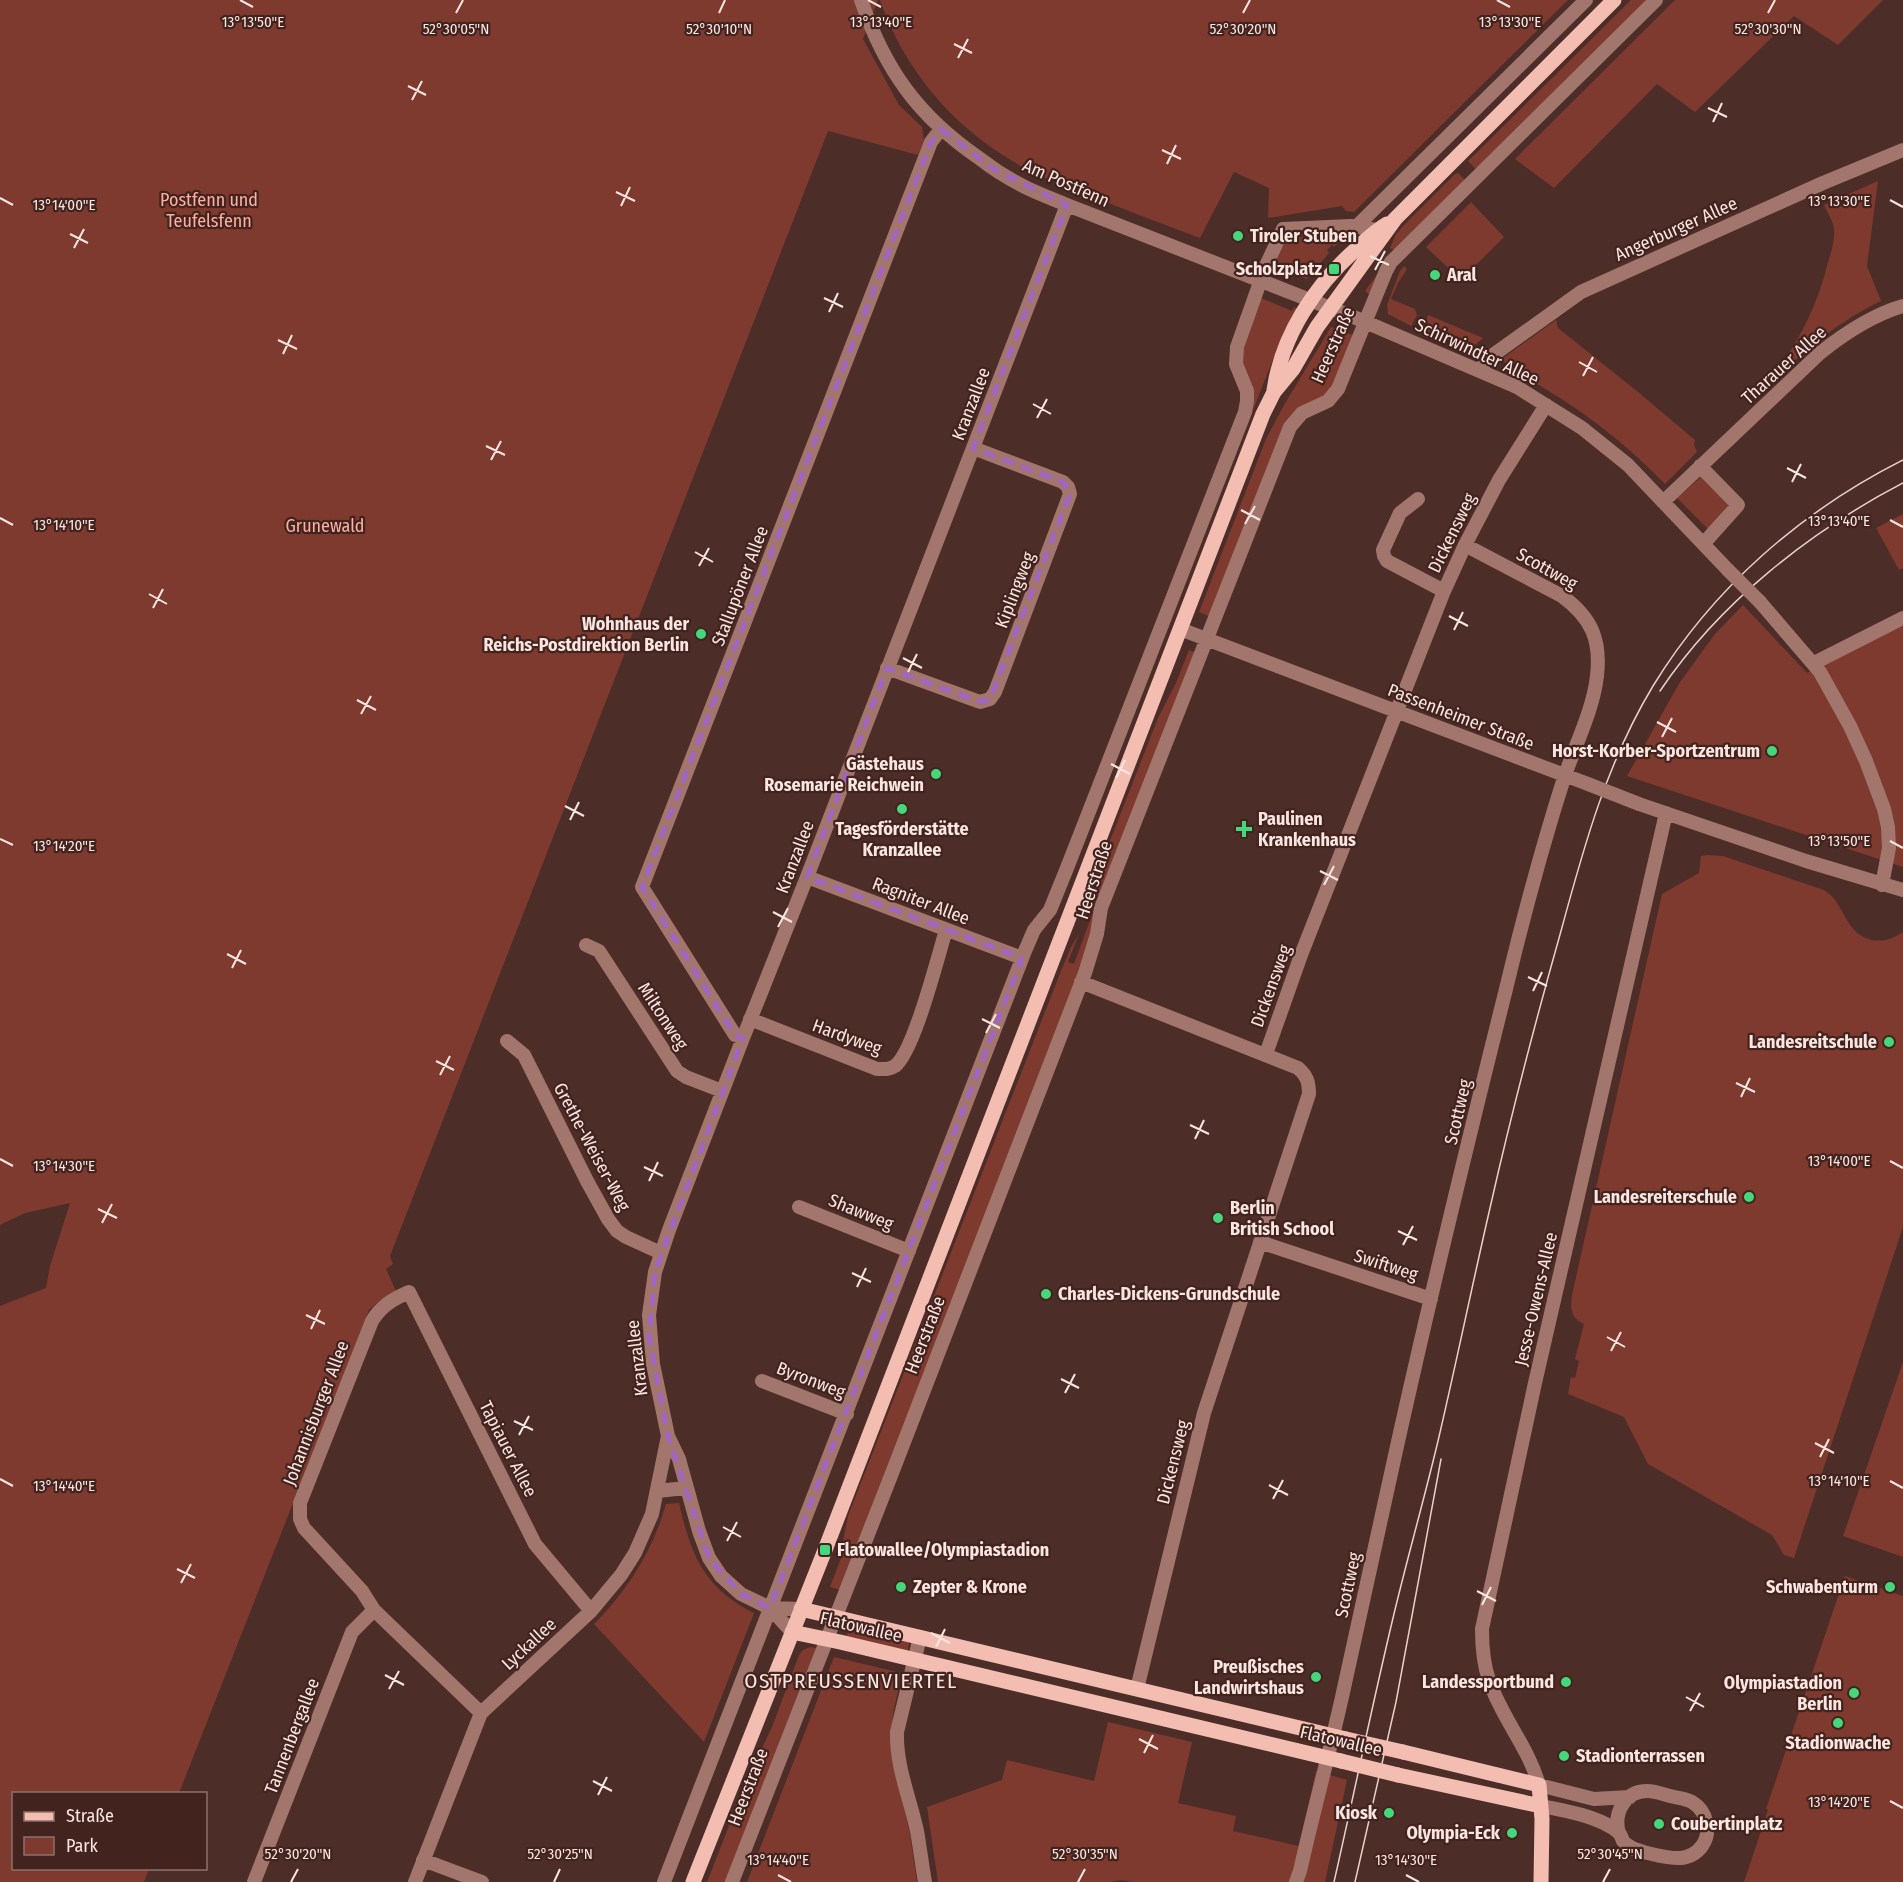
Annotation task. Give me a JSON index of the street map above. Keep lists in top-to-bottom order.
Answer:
{
  "streets": {
    "main road": ["Heerstraße", "Flatowallee"],
    "street": [
      "Am Postfenn",
      "Angerburger Allee",
      "Schirwindter Allee",
      "Tharauer Allee",
      "Kranzallee",
      "Dickensweg",
      "Scottweg",
      "Stallupöner Allee",
      "Kiplingweg",
      "Passenheimer Straße",
      "Ragniter Allee",
      "Miltonweg",
      "Hardyweg",
      "Grethe-Weiser-Weg",
      "Shawweg",
      "Swiftweg",
      "Jesse-Owens-Allee",
      "Byronweg",
      "Johannisburger Allee",
      "Tapiauer Allee",
      "Lyckallee",
      "Tannenbergallee"
    ]
  },
  "crossings": [
    ["Am Postfenn", "Heerstraße"],
    ["Am Postfenn", "Schirwindter Allee"],
    ["Am Postfenn", "Kranzallee"],
    ["Am Postfenn", "Stallupöner Allee"],
    ["Angerburger Allee", "Schirwindter Allee"],
    ["Heerstraße", "Schirwindter Allee"],
    ["Heerstraße", "Kranzallee"],
    ["Heerstraße", "Passenheimer Straße"],
    ["Heerstraße", "Ragniter Allee"],
    ["Heerstraße", "Shawweg"],
    ["Heerstraße", "Byronweg"],
    ["Heerstraße", "Flatowallee"],
    ["Schirwindter Allee", "Tharauer Allee"],
    ["Schirwindter Allee", "Dickensweg"],
    ["Schirwindter Allee", "Passenheimer Straße"],
    ["Kranzallee", "Stallupöner Allee"],
    ["Kranzallee", "Kiplingweg"],
    ["Kranzallee", "Ragniter Allee"],
    ["Kranzallee", "Miltonweg"],
    ["Kranzallee", "Hardyweg"],
    ["Kranzallee", "Grethe-Weiser-Weg"],
    ["Kranzallee", "Lyckallee"],
    ["Dickensweg", "Scottweg"],
    ["Dickensweg", "Passenheimer Straße"],
    ["Dickensweg", "Swiftweg"],
    ["Dickensweg", "Flatowallee"],
    ["Scottweg", "Passenheimer Straße"],
    ["Scottweg", "Swiftweg"],
    ["Scottweg", "Flatowallee"],
    ["Passenheimer Straße", "Jesse-Owens-Allee"],
    ["Ragniter Allee", "Hardyweg"],
    ["Jesse-Owens-Allee", "Flatowallee"],
    ["Johannisburger Allee", "Tapiauer Allee"],
    ["Johannisburger Allee", "Lyckallee"],
    ["Johannisburger Allee", "Tannenbergallee"],
    ["Tapiauer Allee", "Lyckallee"]
  ],
  "districts": ["OSTPREUSSENVIERTEL"],
  "parks": ["Postfenn und Teufelsfenn", "Grunewald"],
  "places": {
    "other": [
      "Tiroler Stuben",
      "Aral",
      "Wohnhaus der Reichs-Postdirektion Berlin",
      "Horst-Korber-Sportzentrum",
      "Gästehaus Rosemarie Reichwein",
      "Tagesförderstätte Kranzallee",
      "Landesreitschule",
      "Landesreiterschule",
      "Berlin British School",
      "Charles-Dickens-Grundschule",
      "Zepter & Krone",
      "Schwabenturm",
      "Preußisches Landwirtshaus",
      "Landessportbund",
      "Olympiastadion Berlin",
      "Stadionwache",
      "Stadionterrassen",
      "Kiosk",
      "Coubertinplatz",
      "Olympia-Eck"
    ],
    "transit": ["Scholzplatz", "Flatowallee/Olympiastadion"],
    "health": ["Paulinen Krankenhaus"]
  },
  "legend": ["Straße", "Park"],
  "coordinates": [
    "13°13'50\"E",
    "13°13'40\"E",
    "13°13'30\"E",
    "52°30'05\"N",
    "52°30'10\"N",
    "52°30'20\"N",
    "52°30'30\"N",
    "13°14'00\"E",
    "13°14'10\"E",
    "13°14'20\"E",
    "13°14'30\"E",
    "13°14'40\"E",
    "52°30'25\"N",
    "52°30'35\"N",
    "52°30'45\"N"
  ]
}
